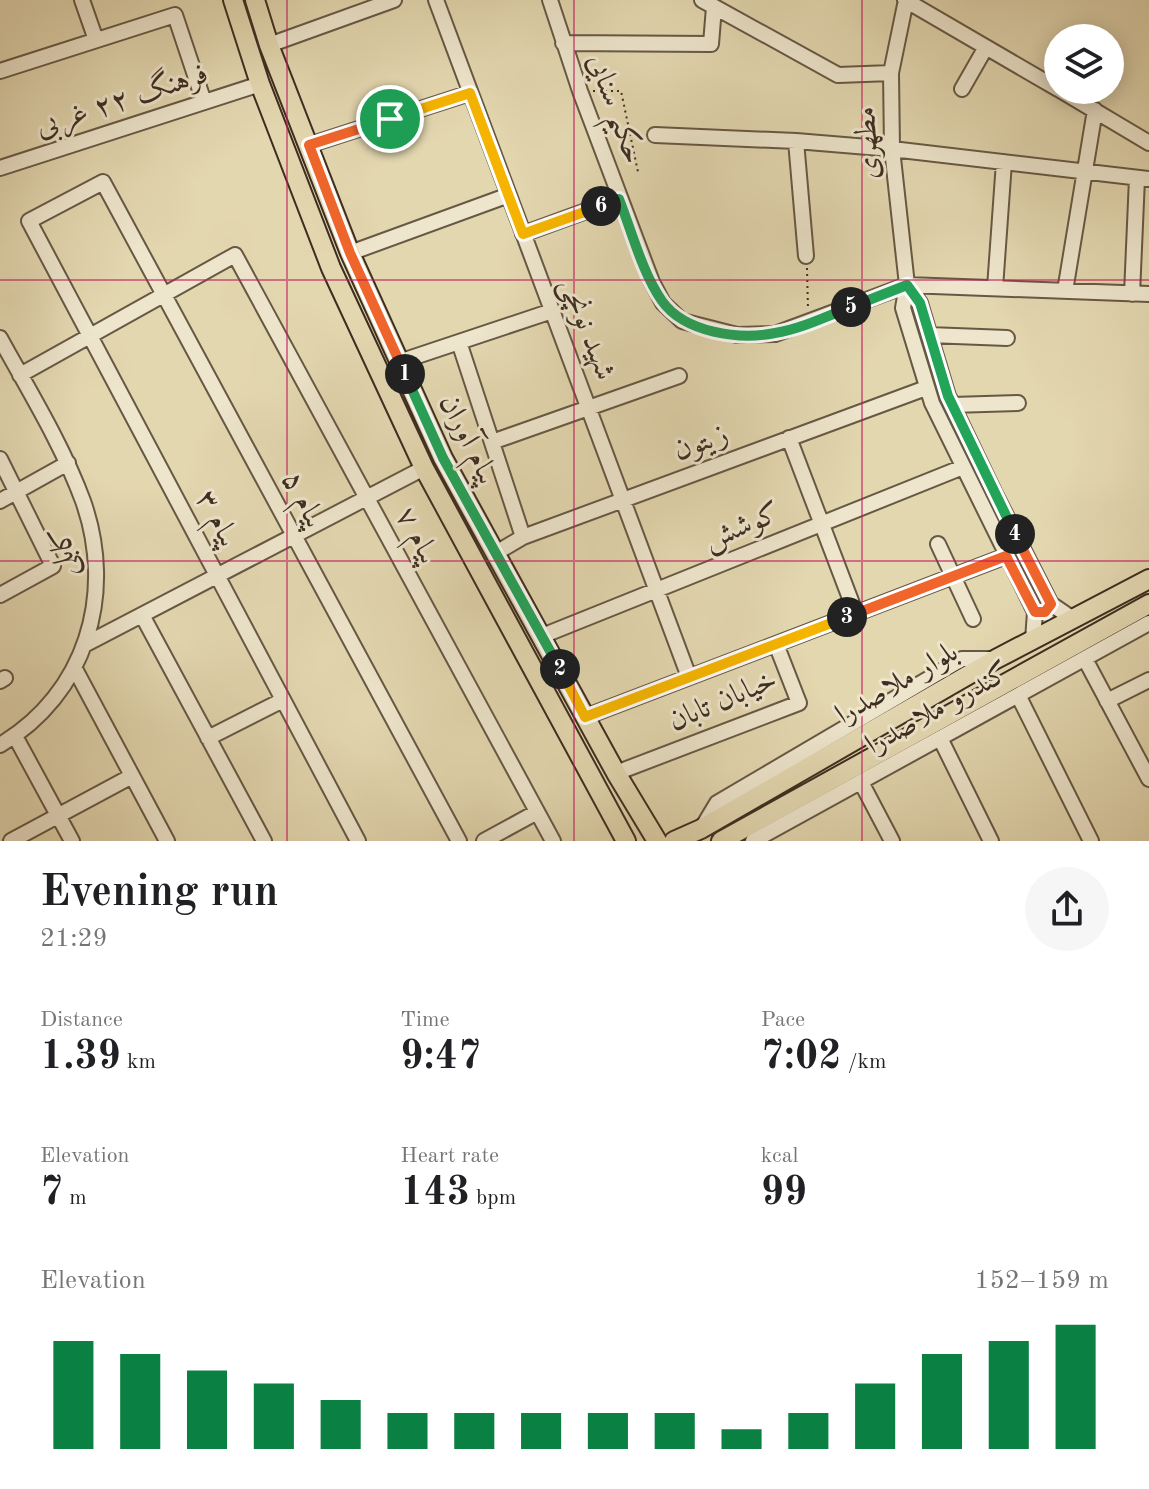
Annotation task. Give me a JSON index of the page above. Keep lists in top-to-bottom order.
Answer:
{
  "streets": {
    "main road": ["پیام آوران", "بلوار ملاصدرا"],
    "street": [
      "فرهنگ ۲۲ غربی",
      "حکیم سنایی",
      "مطهری",
      "شهید نونچی",
      "زیتون",
      "پیام ۵",
      "پیام ۳",
      "کوشش",
      "پیام ۷",
      "کابلی",
      "خیابان تابان",
      "کندرو ملاصدرا"
    ]
  },
  "crossings": [
    ["فرهنگ ۲۲ غربی", "پیام آوران"],
    ["حکیم سنایی", "مطهری"],
    ["مطهری", "زیتون"],
    ["مطهری", "کوشش"],
    ["مطهری", "بلوار ملاصدرا"],
    ["شهید نونچی", "زیتون"],
    ["شهید نونچی", "کوشش"],
    ["پیام آوران", "زیتون"],
    ["پیام آوران", "کوشش"],
    ["پیام آوران", "خیابان تابان"],
    ["پیام ۵", "پیام ۳"],
    ["پیام ۵", "پیام ۷"]
  ],
  "page": {
    "pins": [
      "6",
      "5",
      "1",
      "4",
      "3",
      "2"
    ],
    "heading": ["Evening run", "21:29"],
    "stats": [
      ["Distance", "1.39 km"],
      ["Time", "9:47"],
      ["Pace", "7:02 /km"],
      ["Elevation", "7 m"],
      ["Heart rate", "143 bpm"],
      ["kcal", "99"]
    ],
    "chart": ["Elevation", "152–159 m"]
  }
}
